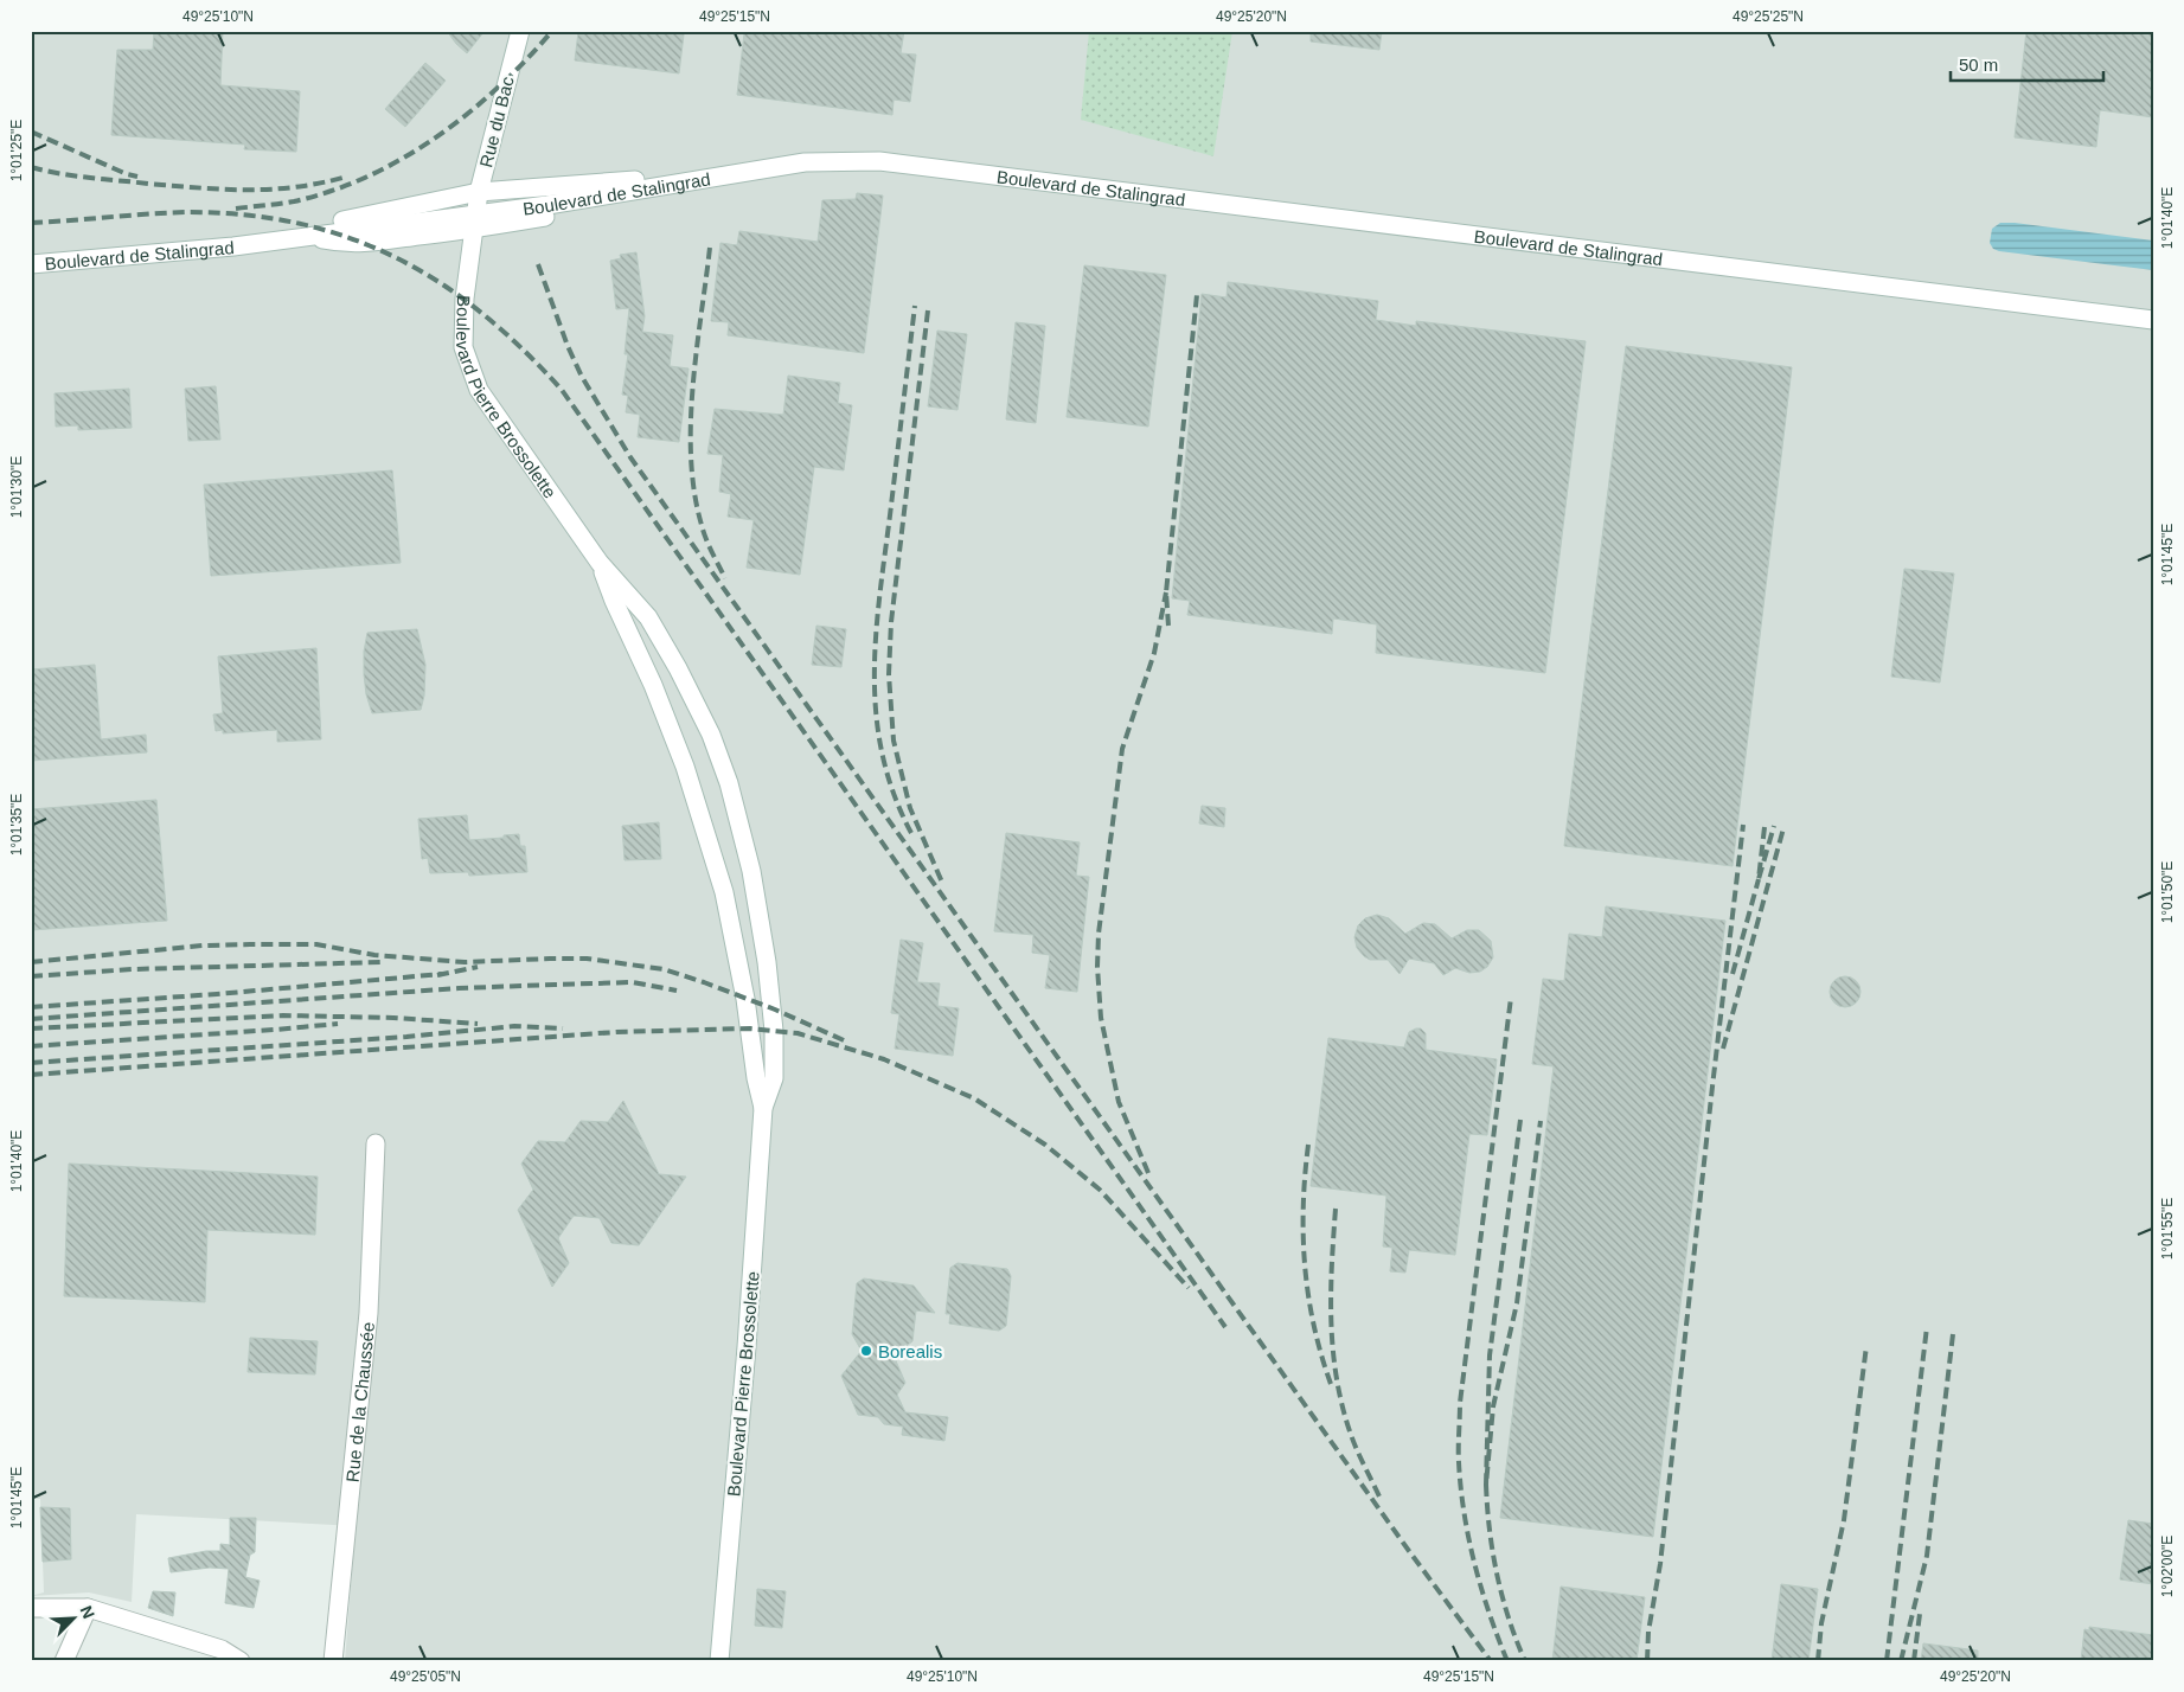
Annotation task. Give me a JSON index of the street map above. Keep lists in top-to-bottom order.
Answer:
{
  "streets": {
    "main road": [
      "Rue du Bac",
      "Boulevard de Stalingrad",
      "Boulevard Pierre Brossolette",
      "Rue de la Chaussée"
    ]
  },
  "crossings": [
    ["Rue du Bac", "Boulevard de Stalingrad"],
    ["Rue du Bac", "Boulevard Pierre Brossolette"],
    ["Boulevard de Stalingrad", "Boulevard Pierre Brossolette"]
  ],
  "places": ["Borealis"],
  "scale_bar": "50 m",
  "north": "top right",
  "coordinates": [
    "49°25'10\"N",
    "49°25'15\"N",
    "49°25'20\"N",
    "49°25'25\"N",
    "1°01'25\"E",
    "1°01'40\"E",
    "1°01'30\"E",
    "1°01'45\"E",
    "1°01'35\"E",
    "1°01'50\"E",
    "1°01'55\"E",
    "1°02'00\"E",
    "49°25'05\"N"
  ]
}
